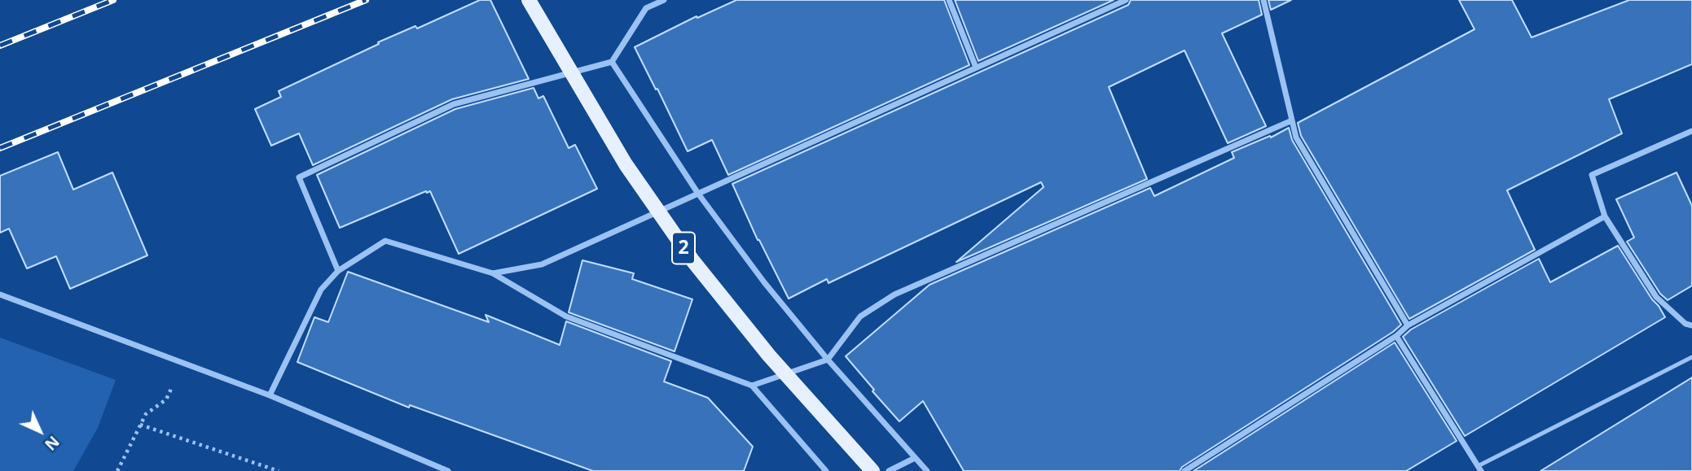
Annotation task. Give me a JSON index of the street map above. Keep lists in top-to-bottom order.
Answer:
{
  "streets": {
    "main road": ["2"]
  },
  "north": "bottom right"
}
